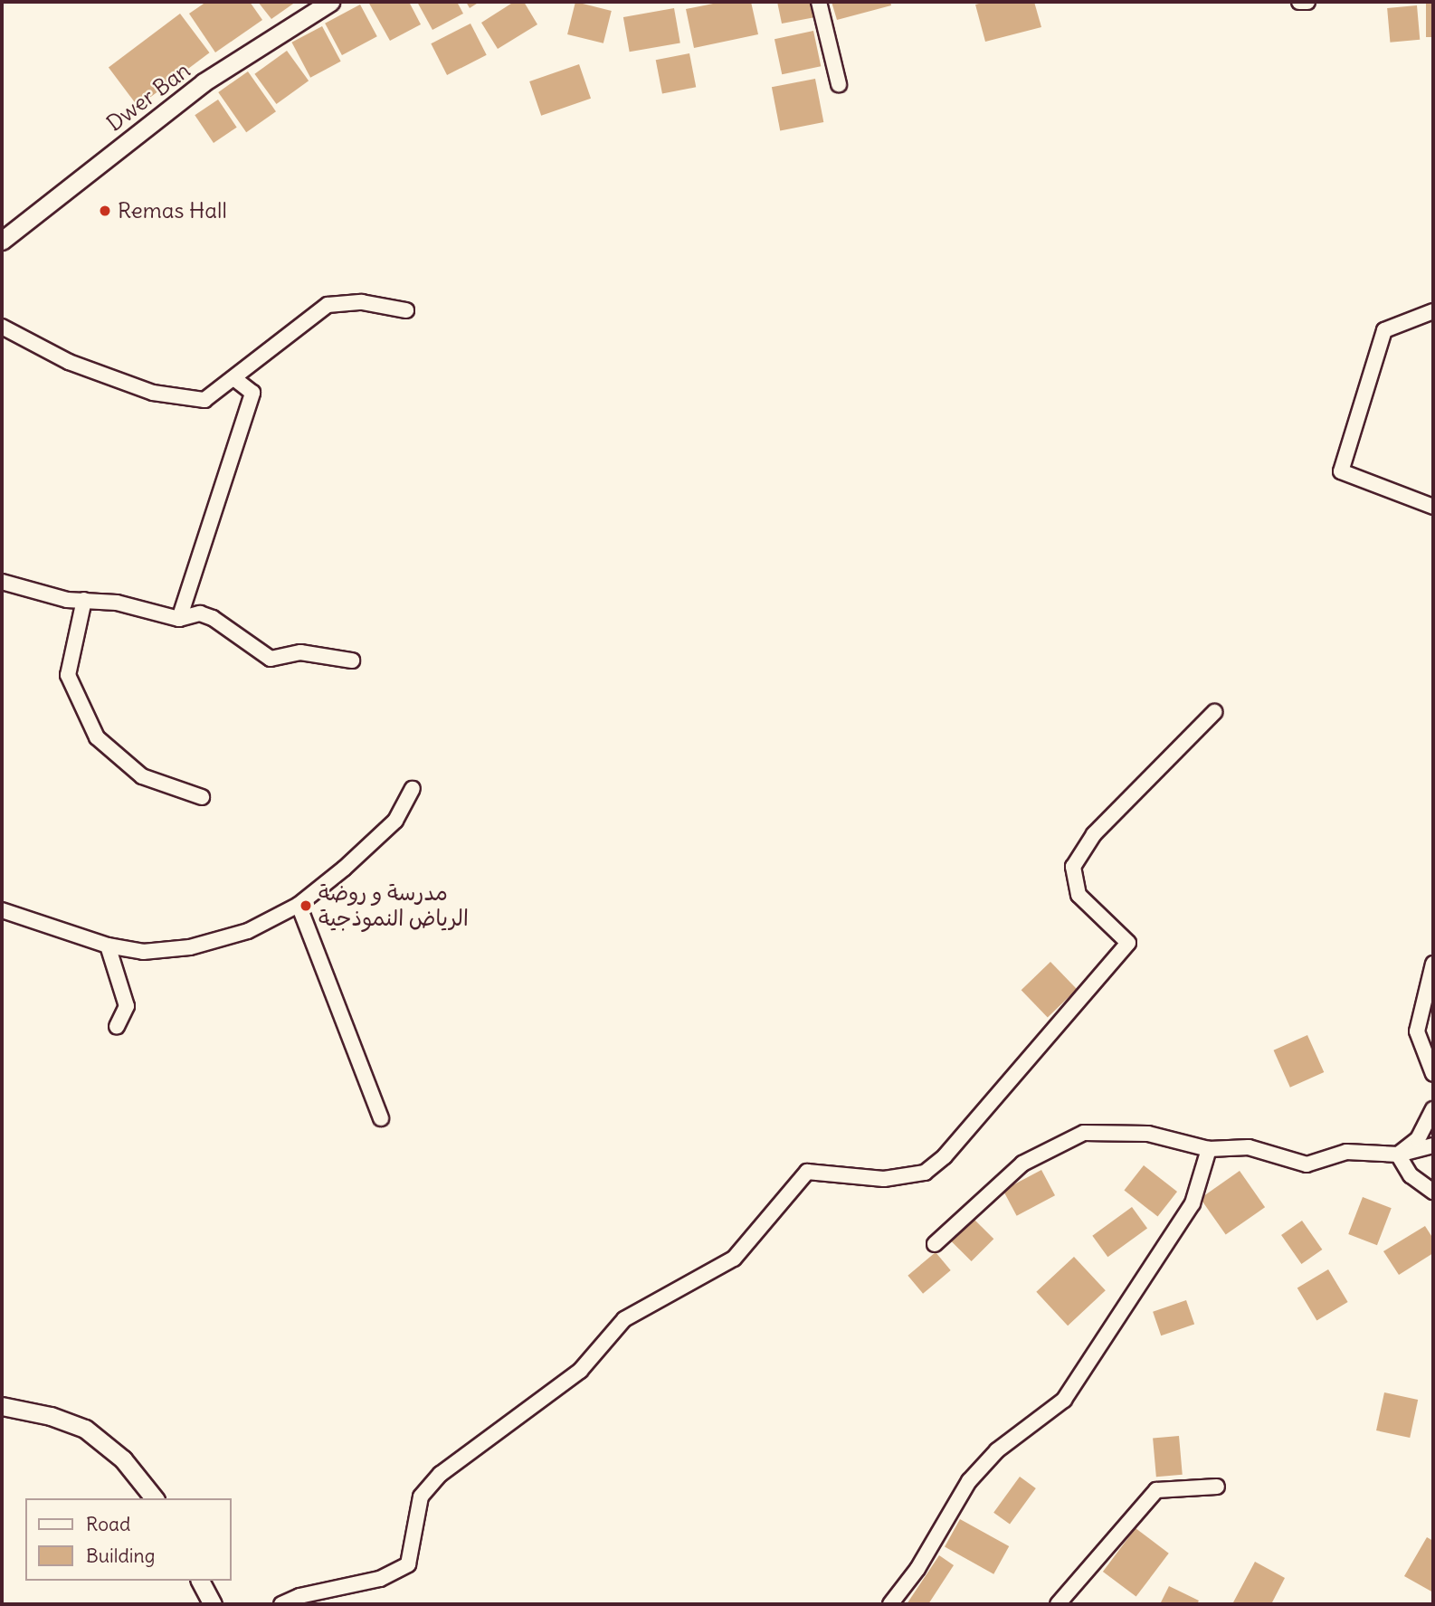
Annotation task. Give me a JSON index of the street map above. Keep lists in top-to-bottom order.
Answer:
{
  "streets": {
    "street": ["Dwer Ban"]
  },
  "places": ["Remas Hall", "مدرسة و روضة الرياض النموذجية"],
  "legend": ["Road", "Building"]
}
